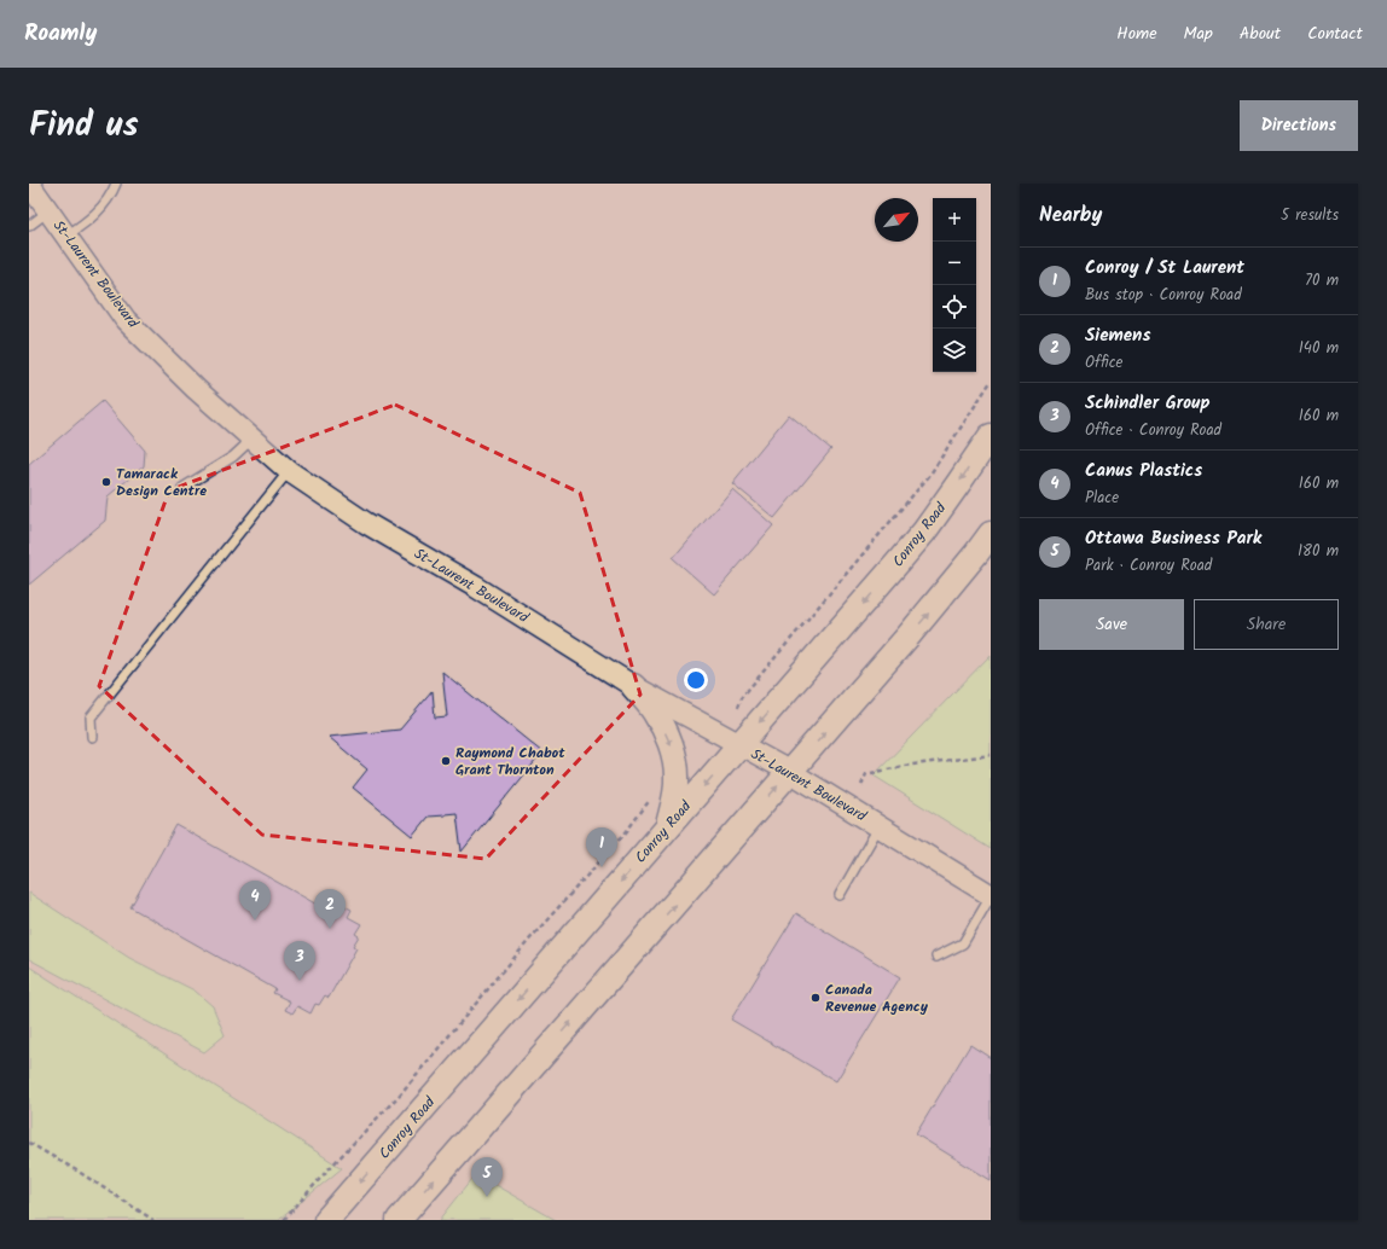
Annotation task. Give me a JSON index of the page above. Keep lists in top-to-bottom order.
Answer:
{
  "streets": {
    "main road": ["Conroy Road"],
    "street": ["St-Laurent Boulevard"]
  },
  "crossings": [
    ["St-Laurent Boulevard", "Conroy Road"]
  ],
  "places": ["Tamarack Design Centre", "Raymond Chabot Grant Thornton", "Canada Revenue Agency"],
  "north": "top right",
  "page": {
    "header": "Roamly",
    "nav": [
      "Home",
      "Map",
      "About",
      "Contact"
    ],
    "title": "Find us",
    "buttons": [
      "Directions",
      ["Save", "Share"]
    ],
    "heading": ["Nearby", "5 results"],
    "map_buttons": ["+", "−"],
    "list": [
      {
        "mark": "1",
        "name": "Conroy / St Laurent",
        "note": "Bus stop · Conroy Road",
        "value": "70 m"
      },
      {
        "mark": "2",
        "name": "Siemens",
        "note": "Office",
        "value": "140 m"
      },
      {
        "mark": "3",
        "name": "Schindler Group",
        "note": "Office · Conroy Road",
        "value": "160 m"
      },
      {
        "mark": "4",
        "name": "Canus Plastics",
        "note": "Place",
        "value": "160 m"
      },
      {
        "mark": "5",
        "name": "Ottawa Business Park",
        "note": "Park · Conroy Road",
        "value": "180 m"
      }
    ],
    "pins": [
      "1",
      "4",
      "2",
      "3",
      "5"
    ]
  }
}
